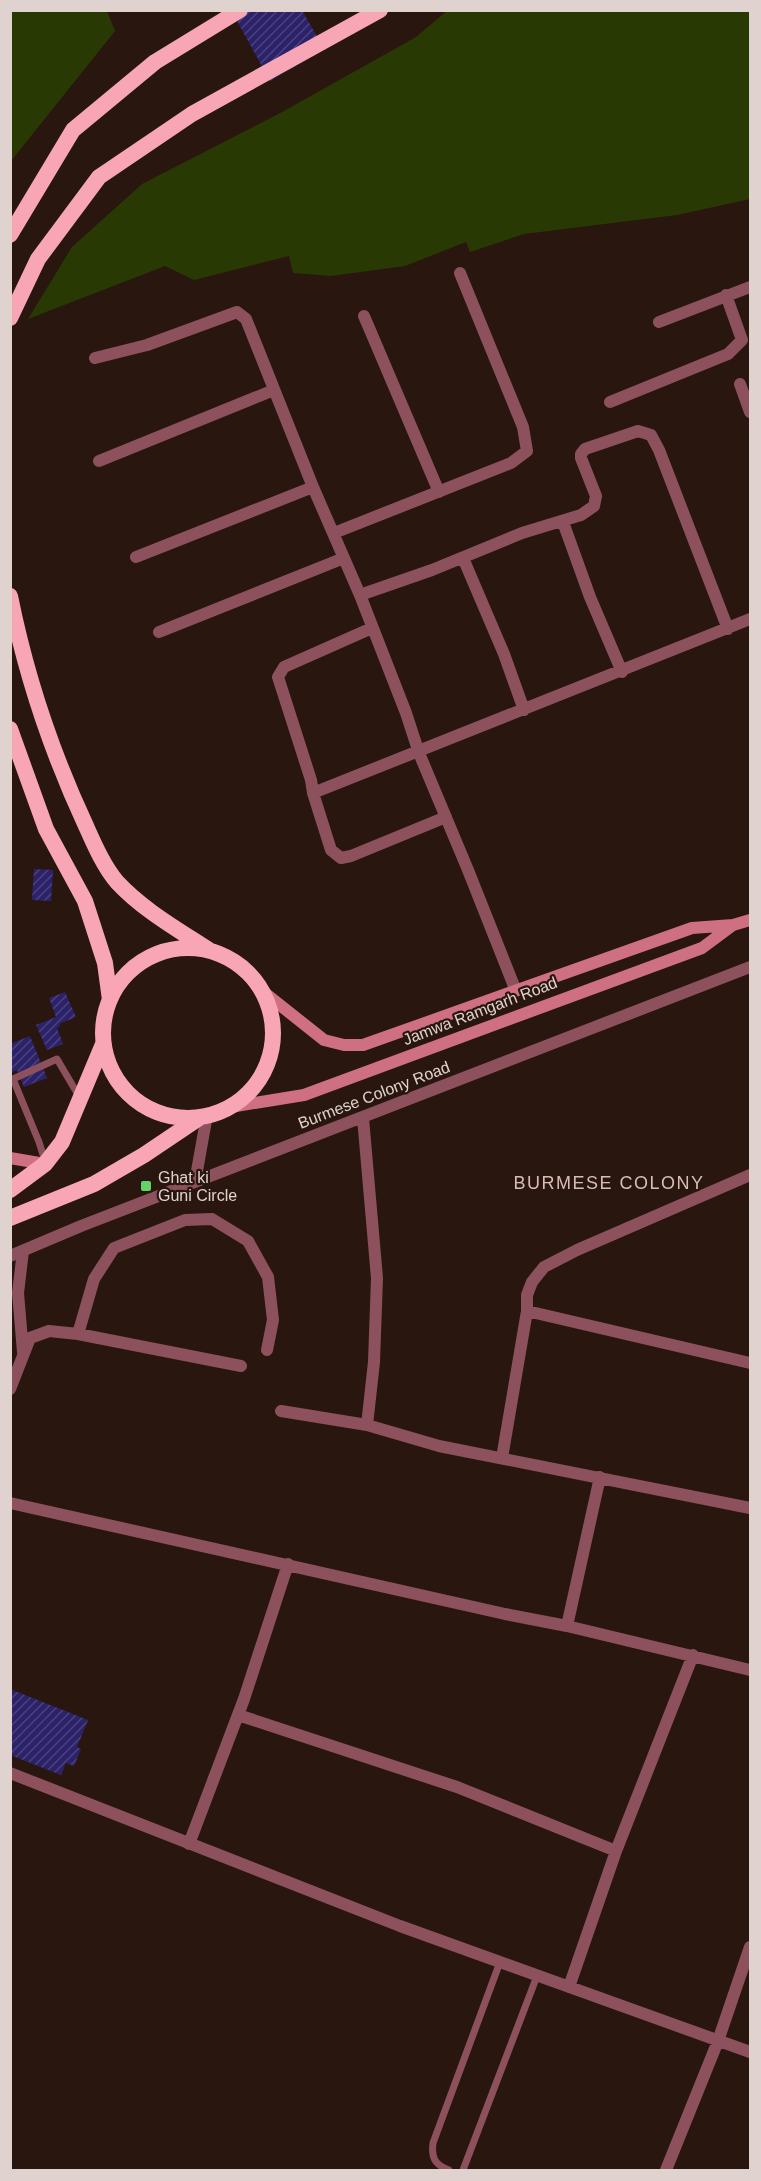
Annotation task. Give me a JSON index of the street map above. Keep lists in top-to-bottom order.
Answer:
{
  "streets": {
    "main road": ["Jamwa Ramgarh Road"],
    "street": ["Burmese Colony Road"]
  },
  "districts": ["BURMESE COLONY"],
  "places": {
    "transit": ["Ghat ki Guni Circle"]
  }
}
